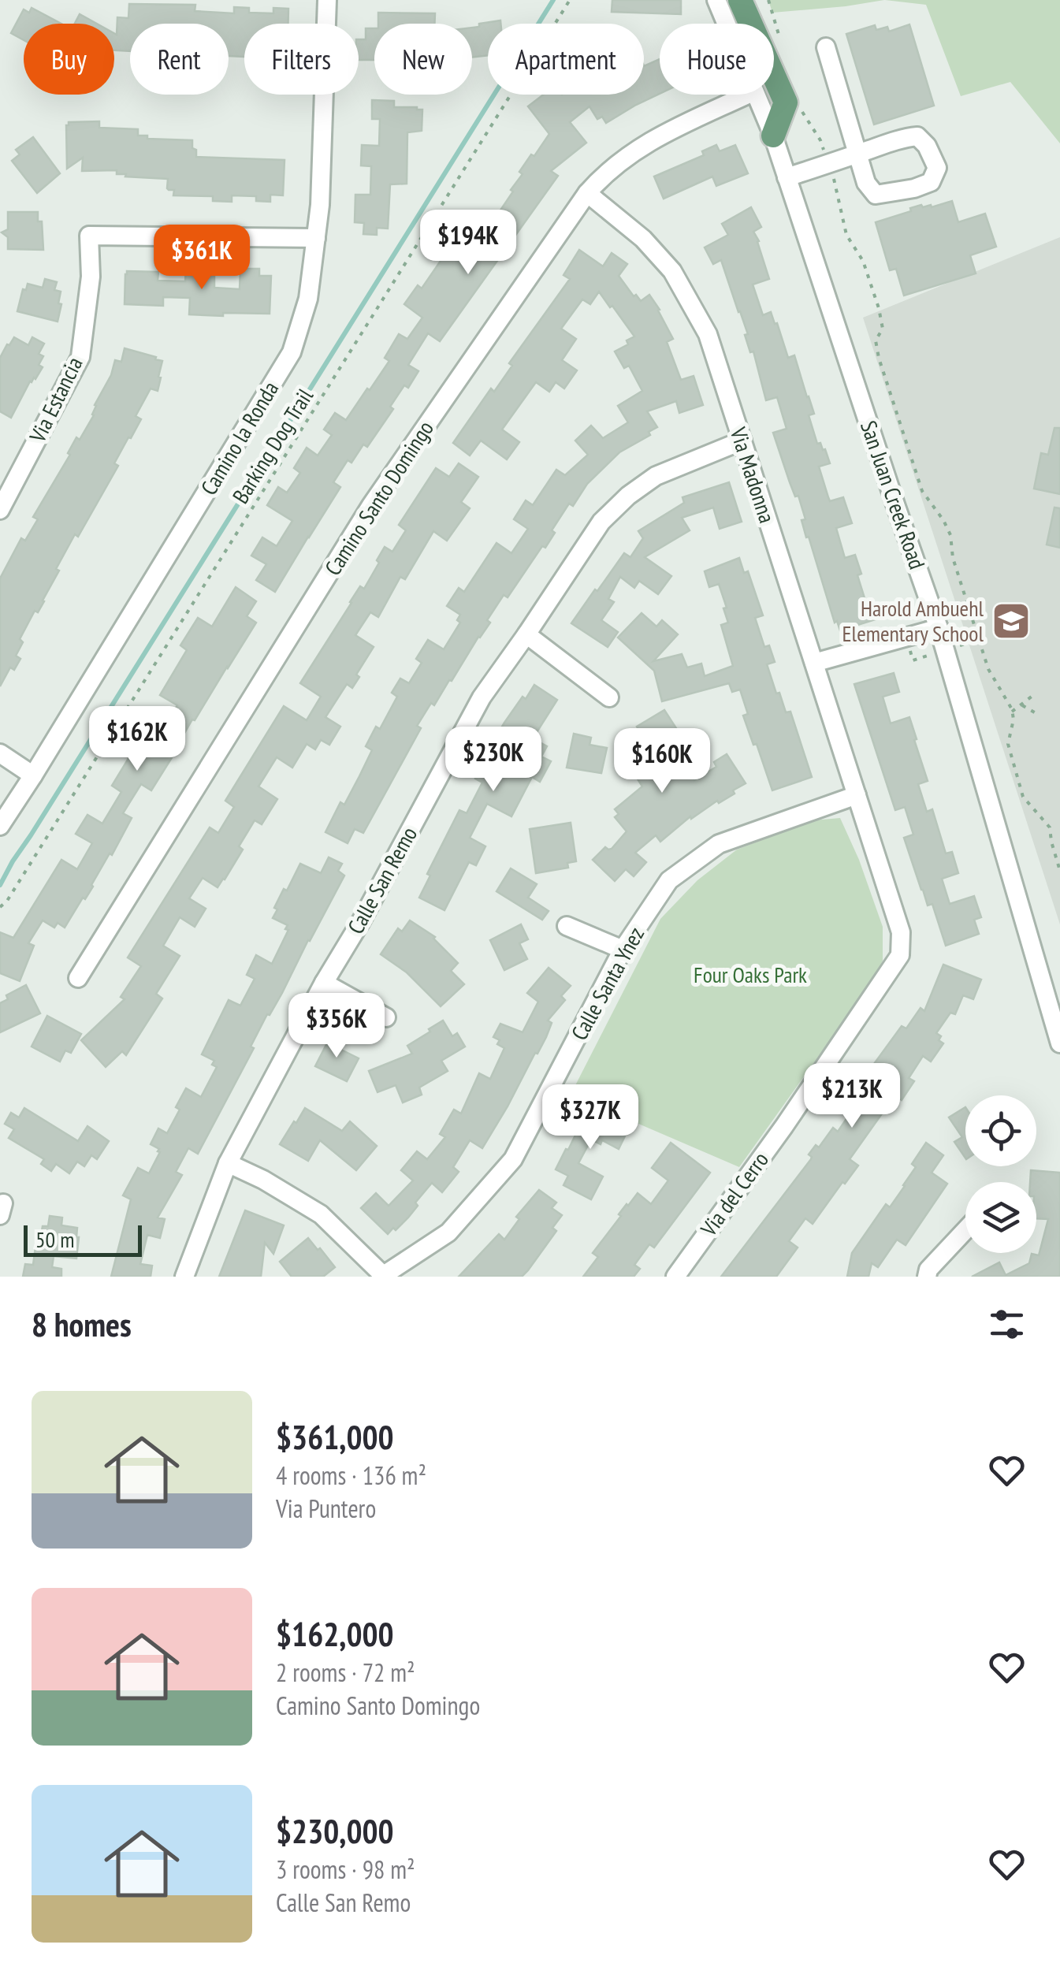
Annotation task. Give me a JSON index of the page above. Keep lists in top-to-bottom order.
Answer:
{
  "streets": {
    "street": [
      "Via Estancia",
      "Camino la Ronda",
      "Via Madonna",
      "San Juan Creek Road",
      "Camino Santo Domingo",
      "Calle San Remo",
      "Calle Santa Ynez",
      "Via del Cerro"
    ],
    "path": ["Barking Dog Trail"]
  },
  "crossings": [
    ["Via Estancia", "Camino la Ronda"],
    ["Via Madonna", "Camino Santo Domingo"],
    ["Via Madonna", "Calle San Remo"],
    ["Via Madonna", "Calle Santa Ynez"],
    ["Via Madonna", "Via del Cerro"]
  ],
  "parks": ["Four Oaks Park"],
  "places": {
    "school or university": ["Harold Ambuehl Elementary School"]
  },
  "scale_bar": "50 m",
  "page": {
    "chip": [
      "Buy",
      "Rent",
      "Filters",
      "New",
      "Apartment",
      "House"
    ],
    "price": [
      "$194K",
      "$361K",
      "$162K",
      "$230K",
      "$160K",
      "$356K",
      "$213K",
      "$327K"
    ],
    "scale": "50 m",
    "heading": "8 homes",
    "list": [
      {
        "name": "$361,000",
        "note": "4 rooms · 136 m² · Via Puntero"
      },
      {
        "name": "$162,000",
        "note": "2 rooms · 72 m² · Camino Santo Domingo"
      },
      {
        "name": "$230,000",
        "note": "3 rooms · 98 m² · Calle San Remo"
      }
    ]
  }
}
